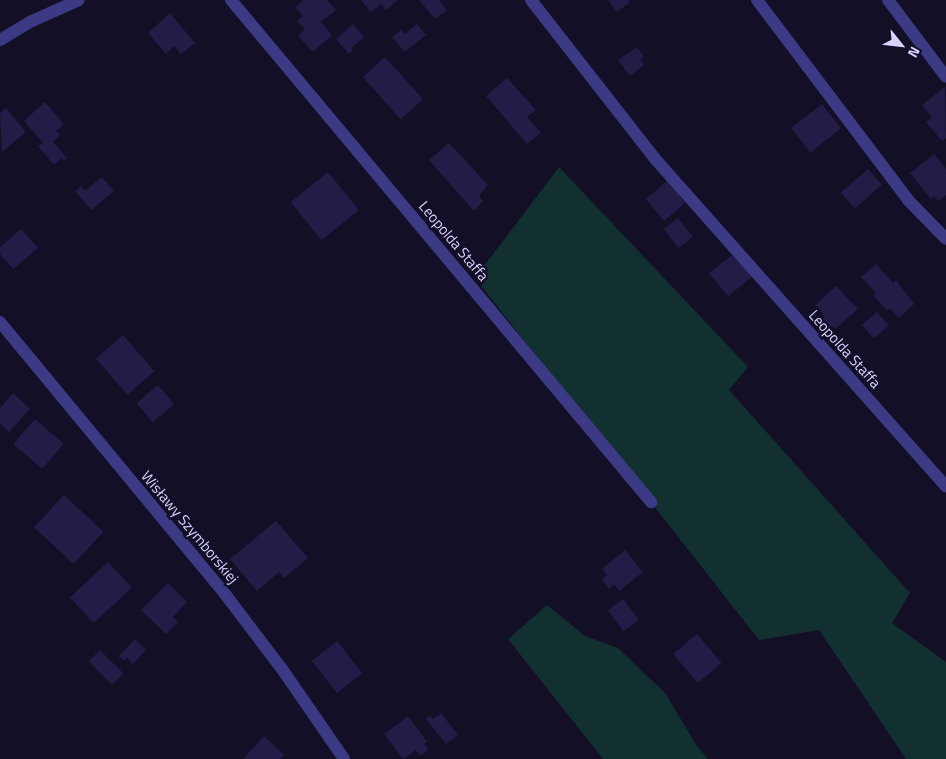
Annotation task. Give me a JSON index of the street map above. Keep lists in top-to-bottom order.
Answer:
{
  "streets": {
    "street": ["Leopolda Staffa", "Wisławy Szymborskiej"]
  },
  "north": "bottom right"
}
